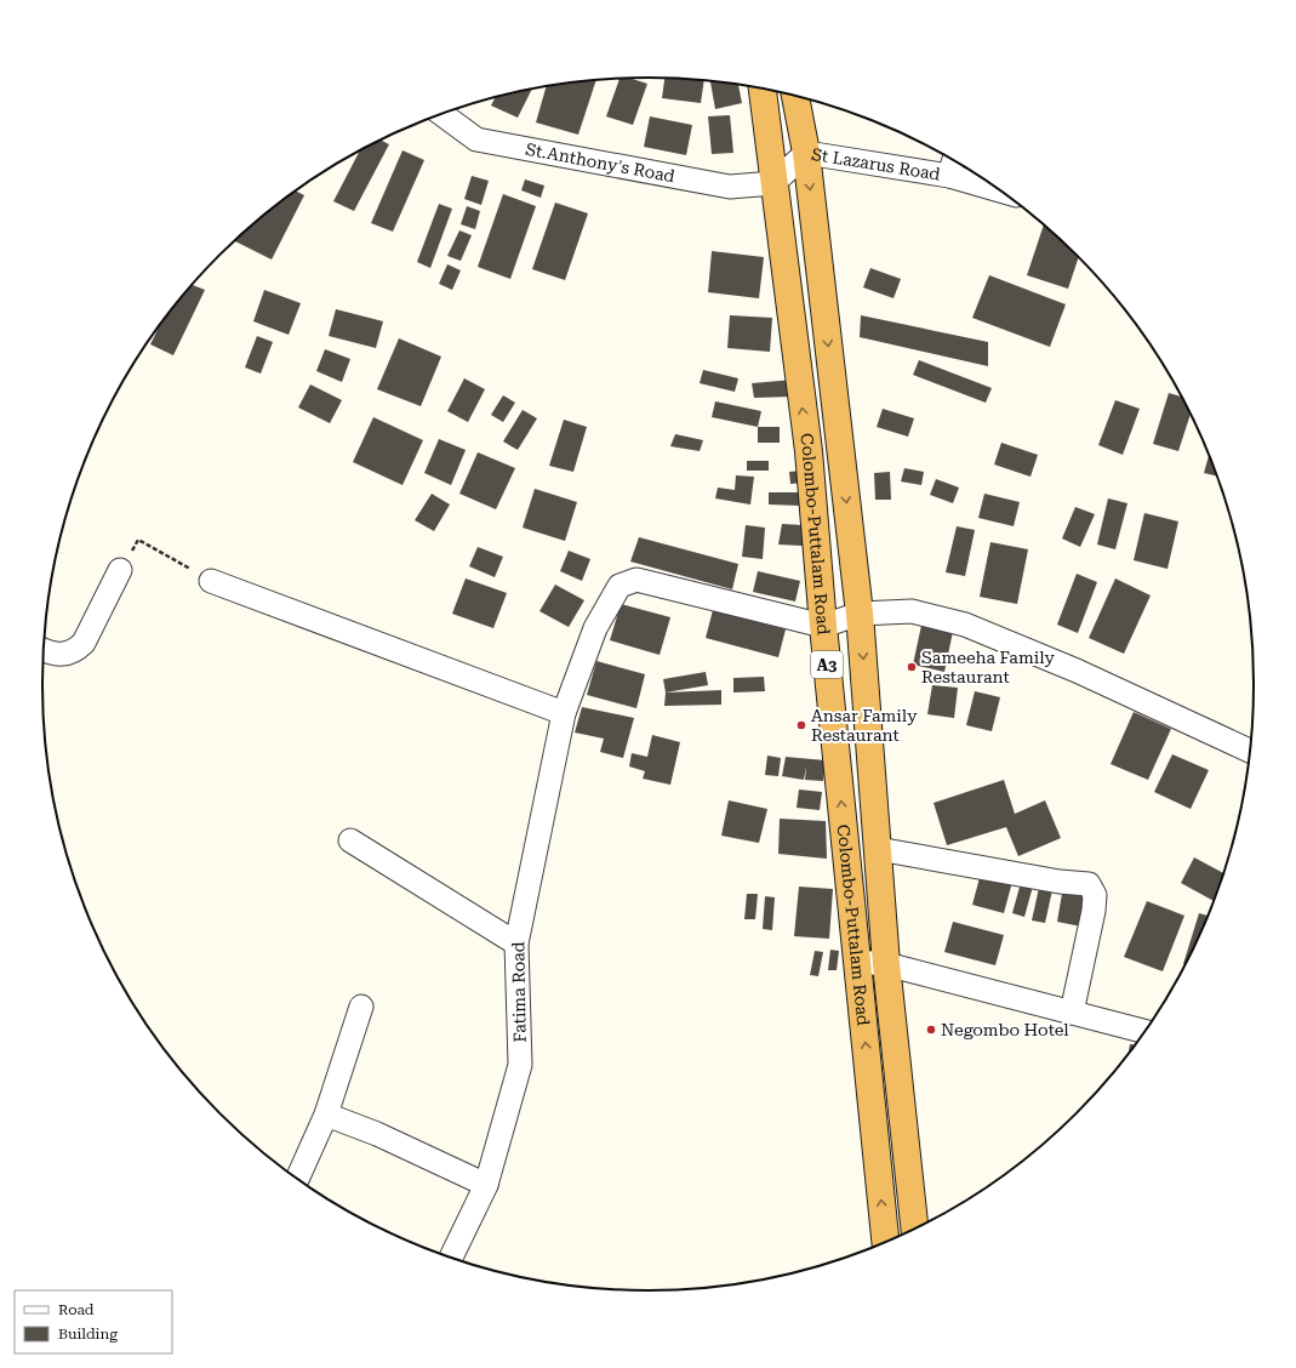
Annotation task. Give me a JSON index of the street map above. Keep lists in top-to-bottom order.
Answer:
{
  "streets": {
    "highway": ["Colombo-Puttalam Road", "A3"],
    "street": ["St.Anthony's Road", "St Lazarus Road", "Fatima Road"]
  },
  "crossings": [
    ["St.Anthony's Road", "St Lazarus Road"],
    ["St.Anthony's Road", "Colombo-Puttalam Road"],
    ["St Lazarus Road", "Colombo-Puttalam Road"],
    ["Colombo-Puttalam Road", "Fatima Road"]
  ],
  "places": ["Sameeha Family Restaurant", "Ansar Family Restaurant", "Negombo Hotel"],
  "legend": ["Road", "Building"]
}
